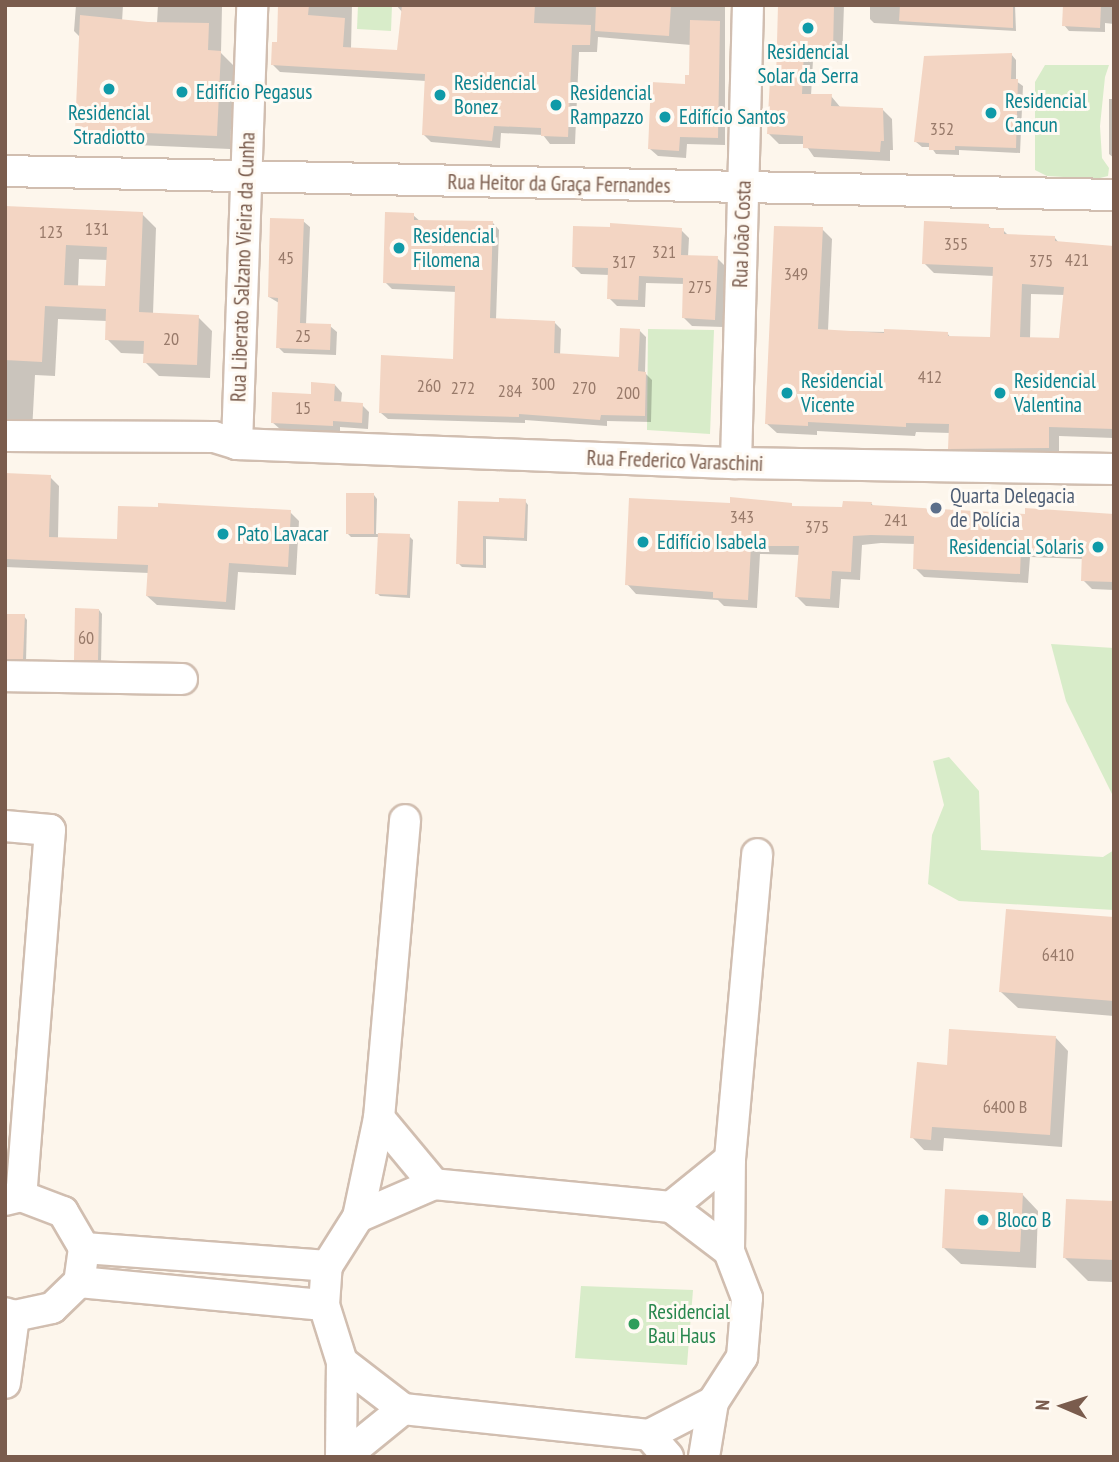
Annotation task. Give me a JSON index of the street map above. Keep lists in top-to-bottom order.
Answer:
{
  "streets": {
    "street": [
      "Rua Heitor da Graça Fernandes",
      "Rua João Costa",
      "Rua Liberato Salzano Vieira da Cunha",
      "Rua Frederico Varaschini"
    ]
  },
  "crossings": [
    ["Rua Heitor da Graça Fernandes", "Rua João Costa"],
    ["Rua Heitor da Graça Fernandes", "Rua Liberato Salzano Vieira da Cunha"],
    ["Rua João Costa", "Rua Frederico Varaschini"],
    ["Rua Liberato Salzano Vieira da Cunha", "Rua Frederico Varaschini"]
  ],
  "places": [
    "Residencial Solar da Serra",
    "Residencial Stradiotto",
    "Edifício Pegasus",
    "Residencial Bonez",
    "Residencial Rampazzo",
    "Residencial Cancun",
    "Edifício Santos",
    "Residencial Filomena",
    "Residencial Vicente",
    "Residencial Valentina",
    "Quarta Delegacia de Polícia",
    "Pato Lavacar",
    "Edifício Isabela",
    "Residencial Solaris",
    "Bloco B",
    "Residencial Bau Haus"
  ],
  "house_numbers": [
    "352",
    "131",
    "123",
    "355",
    "321",
    "45",
    "421",
    "375",
    "317",
    "349",
    "275",
    "25",
    "20",
    "412",
    "300",
    "260",
    "272",
    "270",
    "284",
    "200",
    "15",
    "343",
    "241",
    "375",
    "60",
    "6410",
    "6400 B"
  ],
  "north": "left"
}
